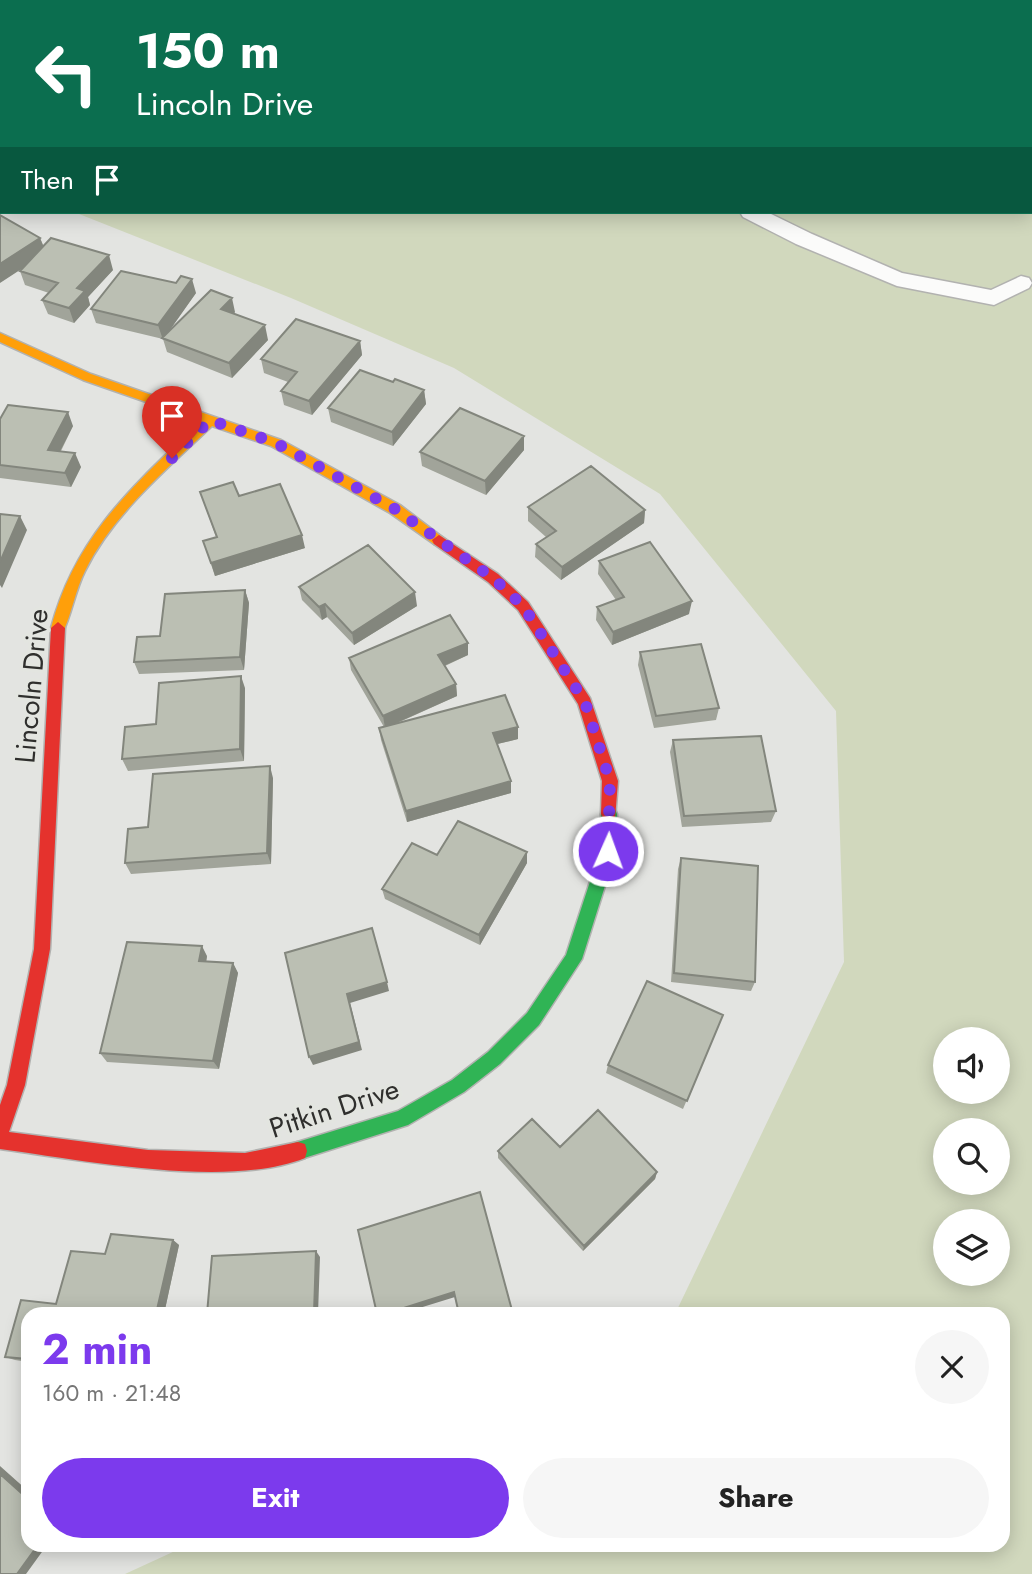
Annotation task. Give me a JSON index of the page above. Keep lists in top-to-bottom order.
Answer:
{
  "streets": {
    "street": ["Lincoln Drive", "Pitkin Drive"]
  },
  "crossings": [
    ["Lincoln Drive", "Pitkin Drive"]
  ],
  "page": {
    "turn": ["150 m", "Lincoln Drive"],
    "then": "Then",
    "heading": ["2 min", "160 m · 21:48"],
    "buttons": ["Exit", "Share"]
  }
}
